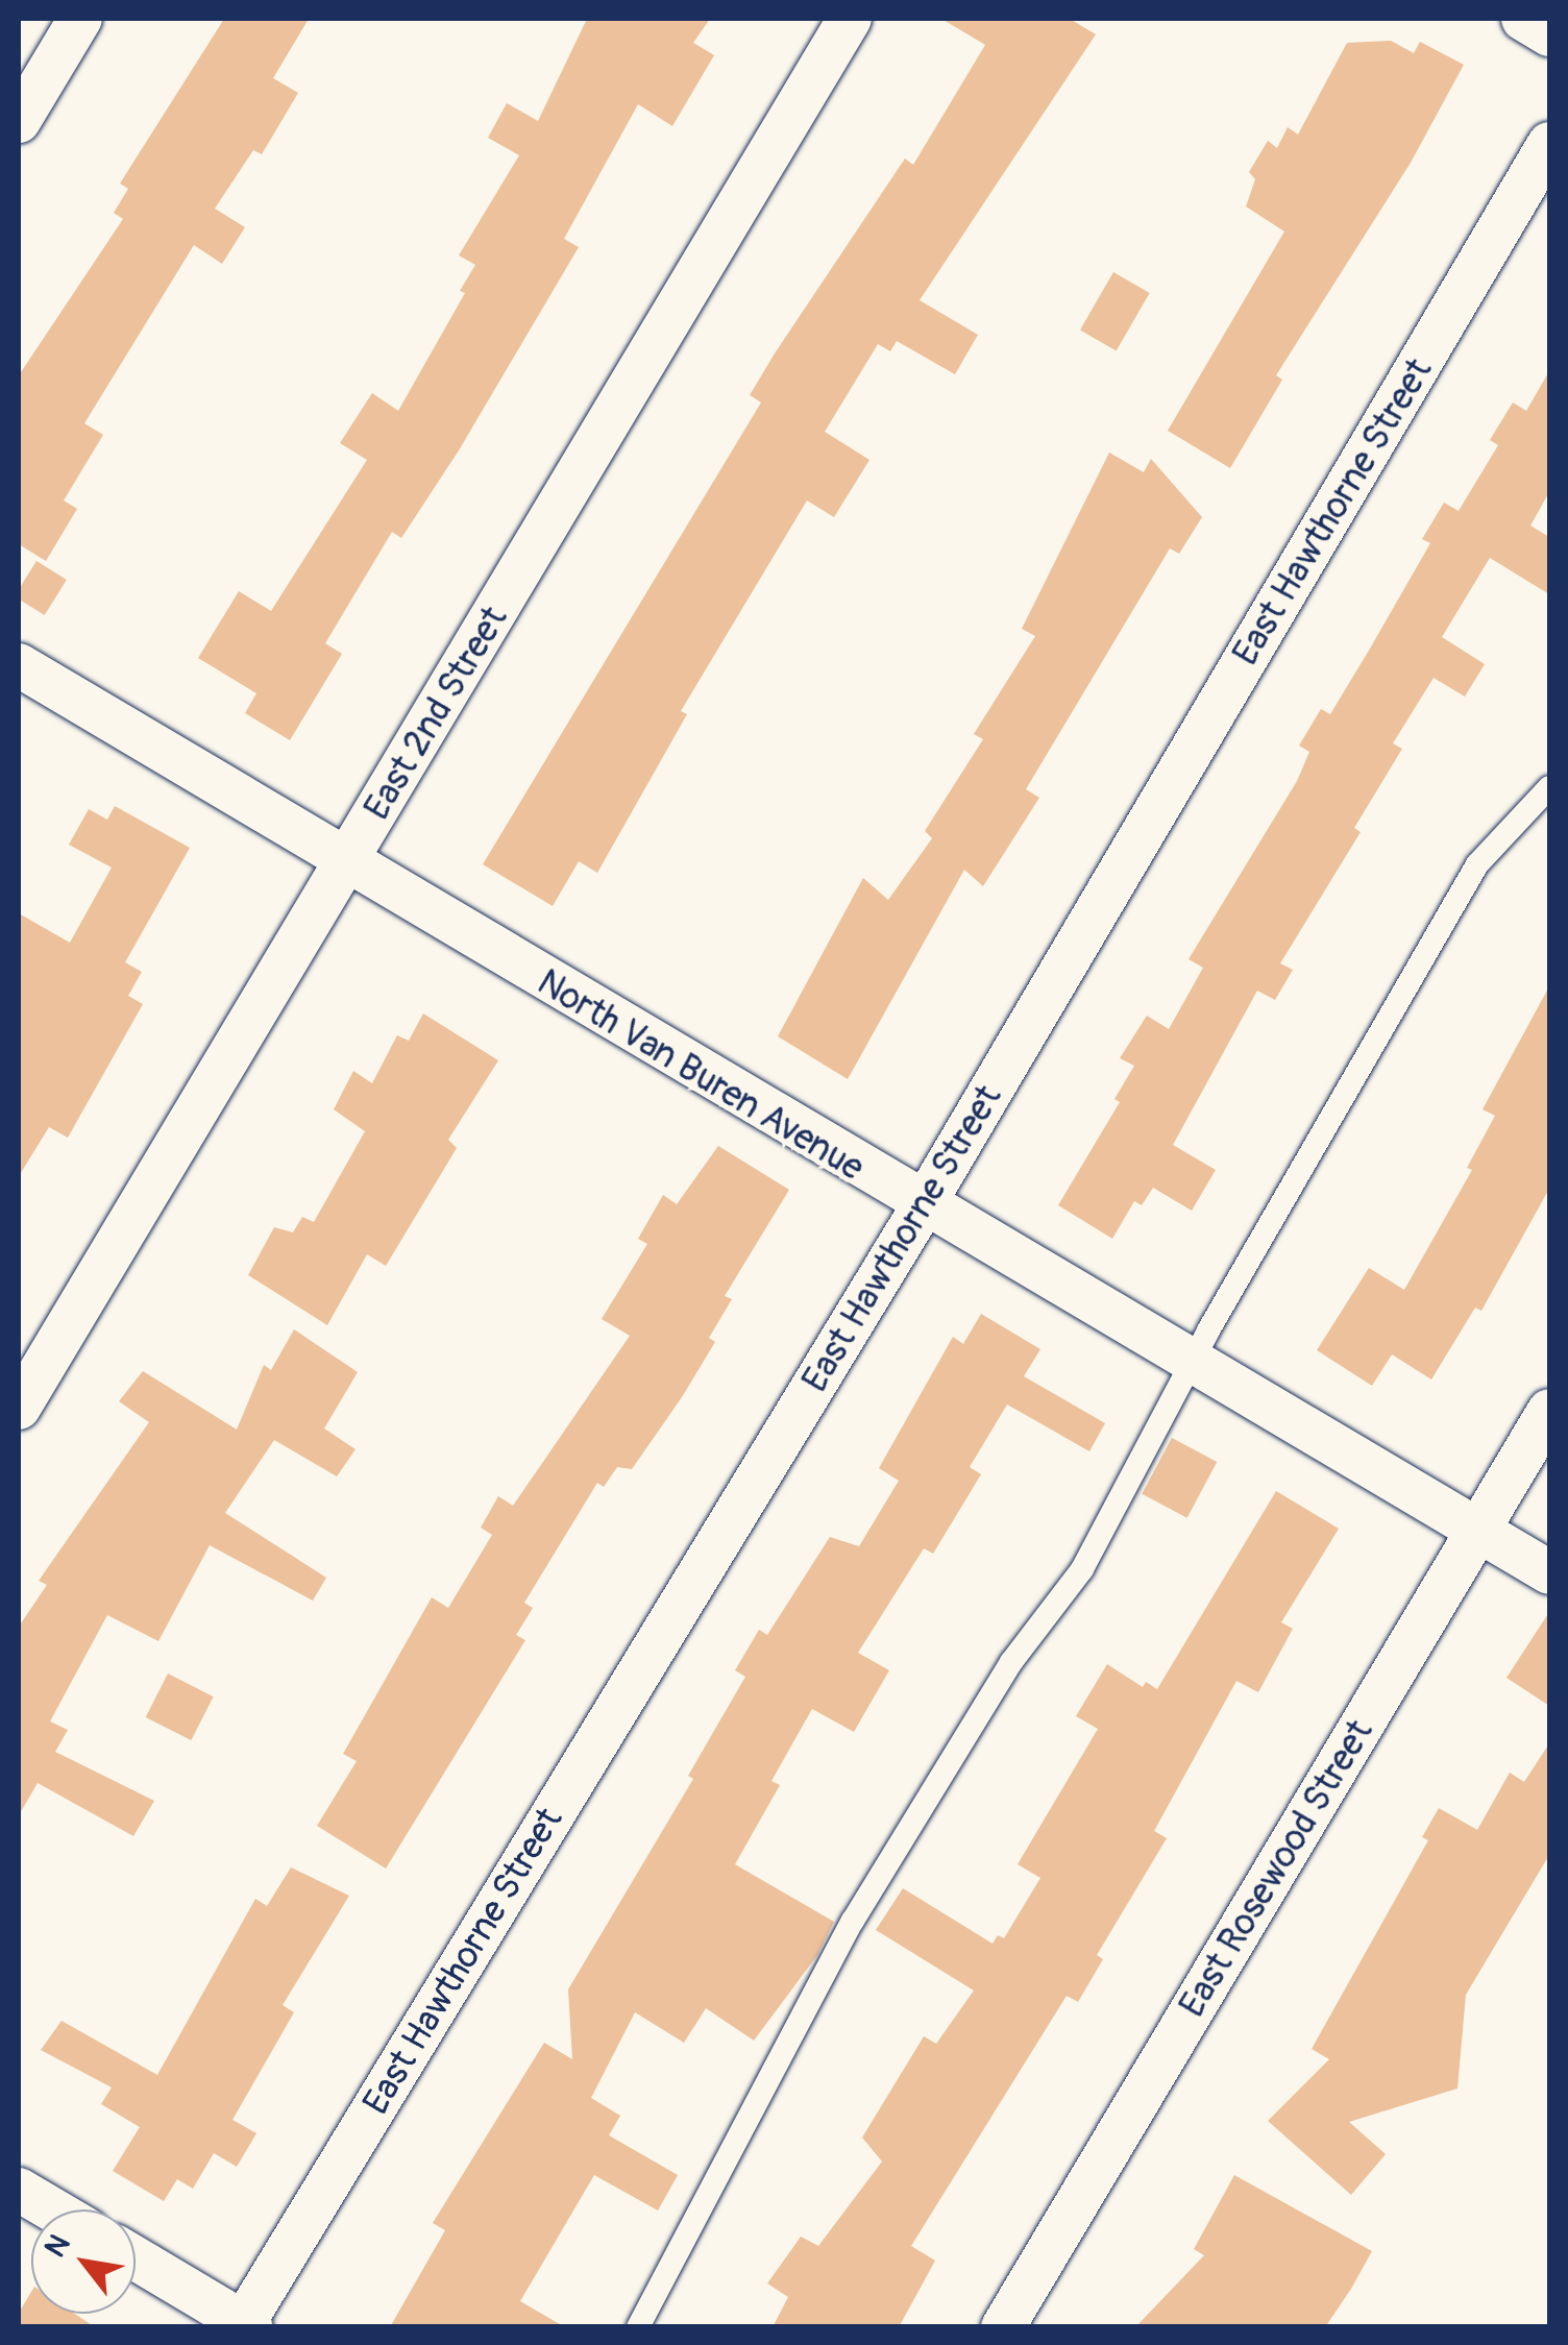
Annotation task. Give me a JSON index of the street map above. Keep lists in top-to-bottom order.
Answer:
{
  "streets": {
    "street": [
      "East Hawthorne Street",
      "East 2nd Street",
      "North Van Buren Avenue",
      "East Rosewood Street"
    ]
  },
  "crossings": [
    ["East Hawthorne Street", "North Van Buren Avenue"],
    ["East 2nd Street", "North Van Buren Avenue"],
    ["North Van Buren Avenue", "East Rosewood Street"]
  ],
  "north": "top left"
}
